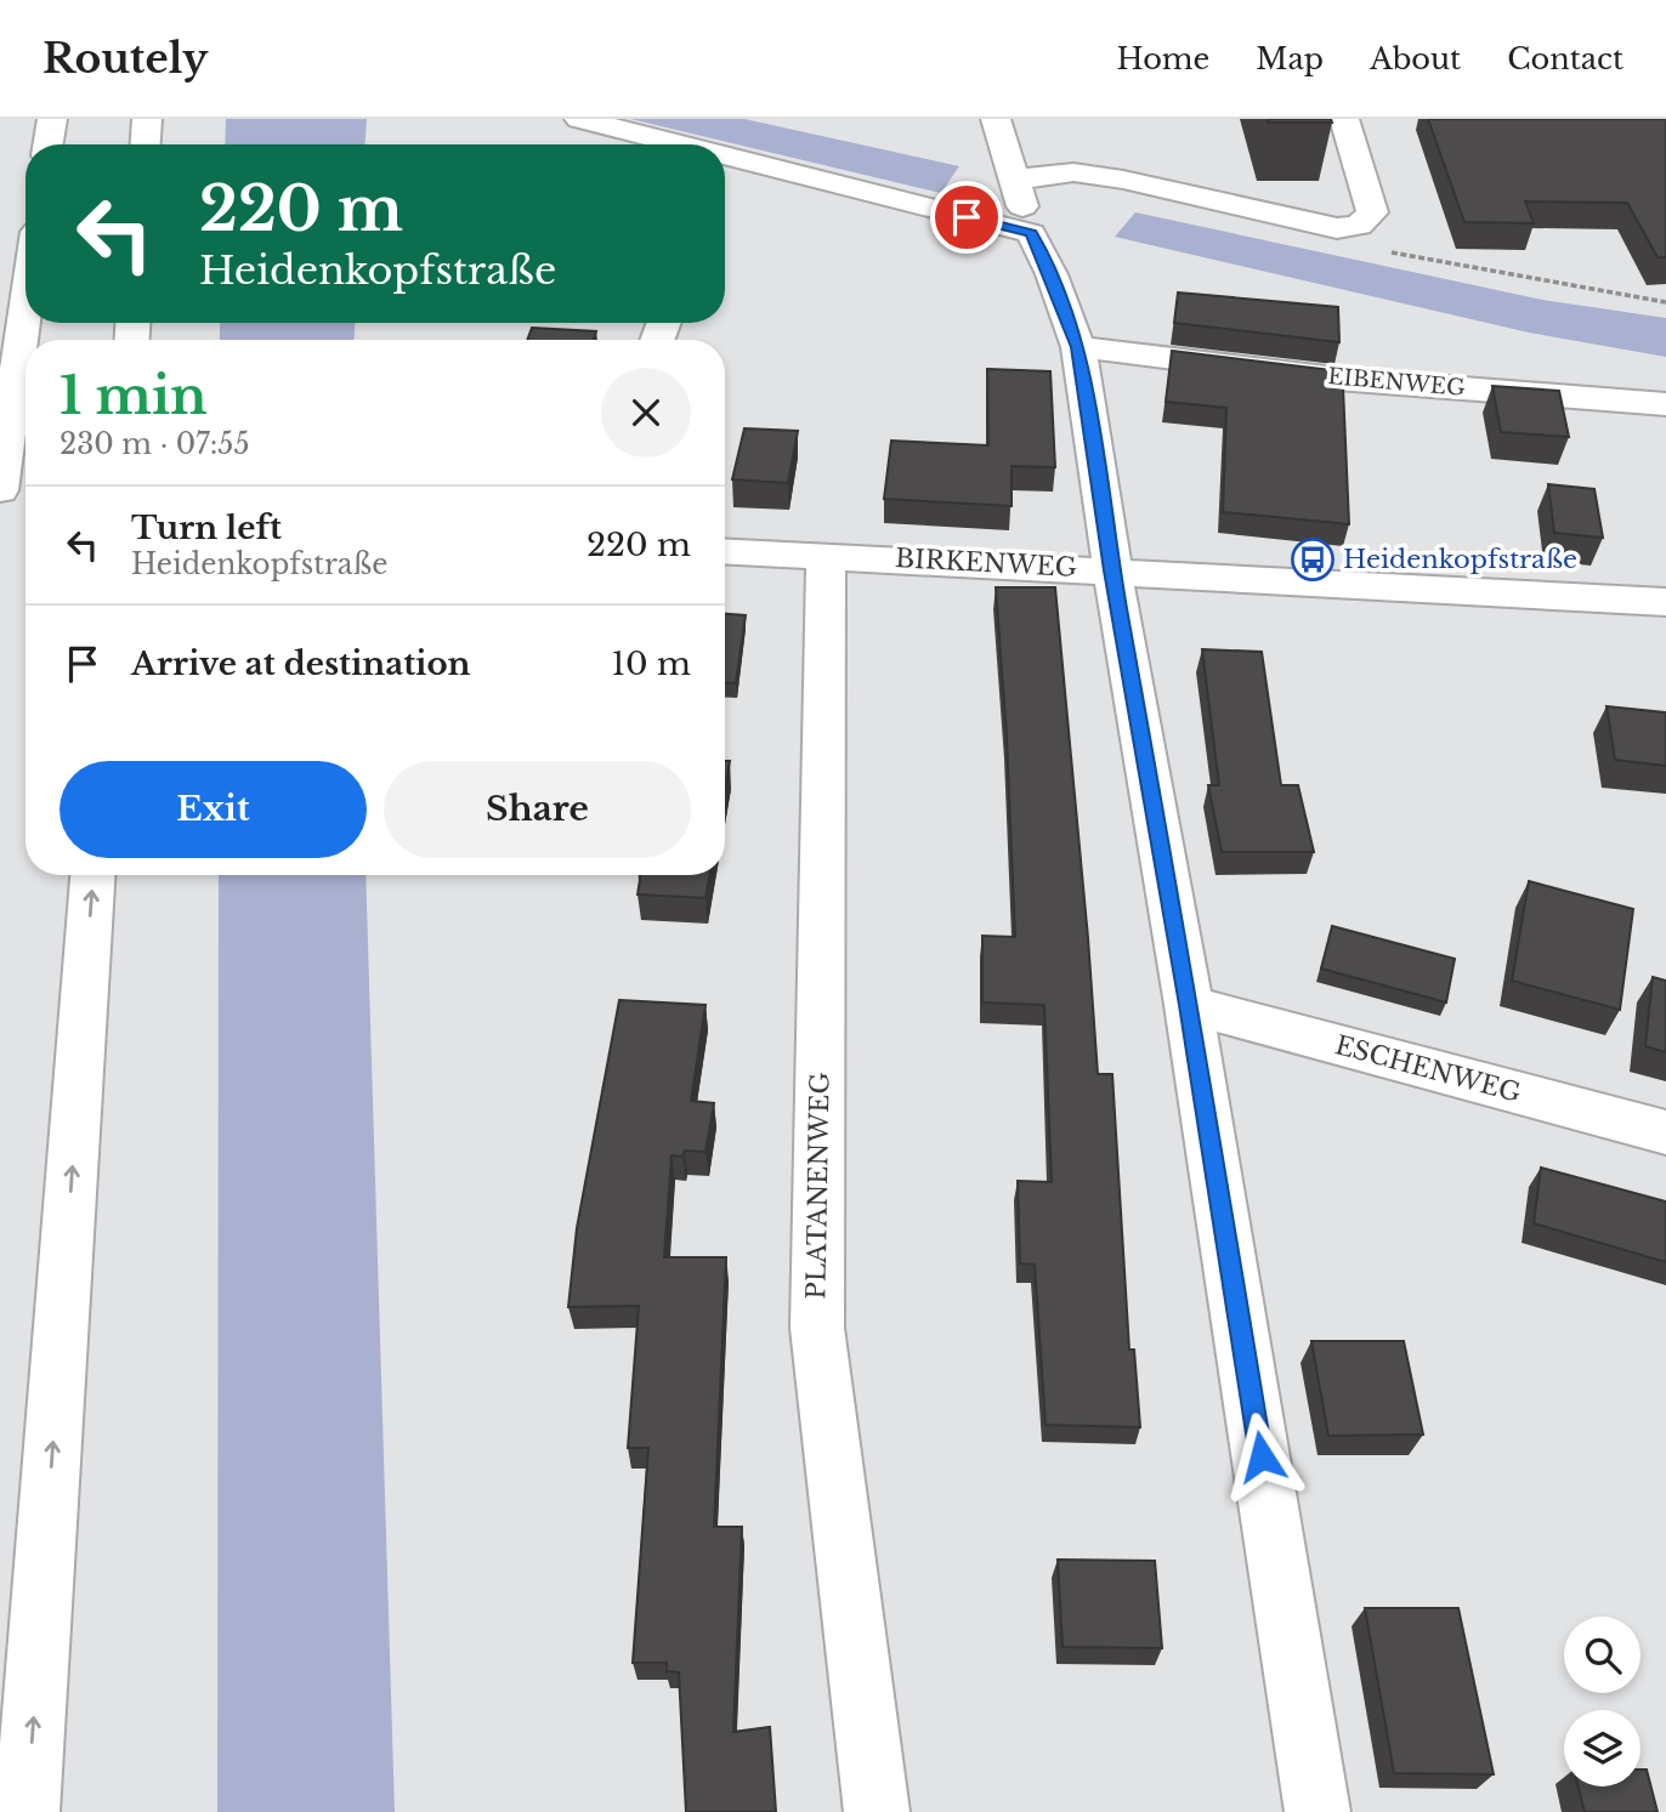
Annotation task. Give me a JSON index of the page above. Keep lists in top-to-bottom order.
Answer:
{
  "streets": {
    "main road": [
      "EIBENWEG",
      "BIRKENWEG",
      "ESCHENWEG",
      "PLATANENWEG"
    ]
  },
  "crossings": [
    ["BIRKENWEG", "PLATANENWEG"]
  ],
  "places": {
    "bus stop": ["Heidenkopfstraße"]
  },
  "page": {
    "header": "Routely",
    "nav": [
      "Home",
      "Map",
      "About",
      "Contact"
    ],
    "turn": ["220 m", "Heidenkopfstraße"],
    "heading": ["1 min", "230 m · 07:55"],
    "list": [
      {
        "name": "Turn left",
        "note": "Heidenkopfstraße",
        "value": "220 m"
      },
      {
        "name": "Arrive at destination",
        "value": "10 m"
      }
    ],
    "buttons": ["Exit", "Share"]
  }
}
